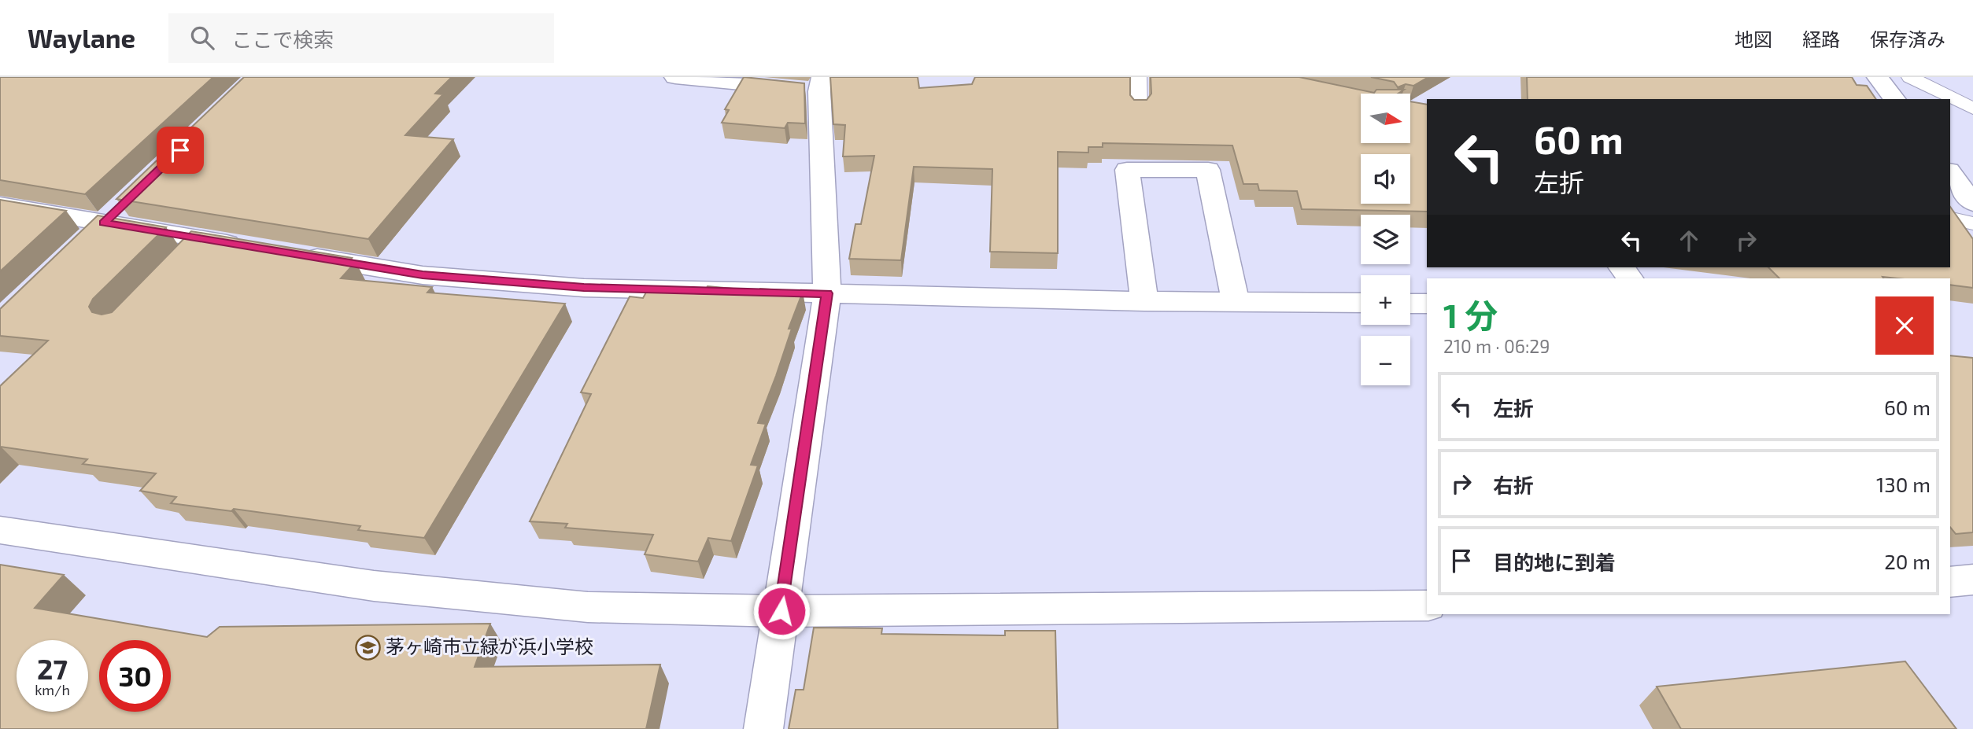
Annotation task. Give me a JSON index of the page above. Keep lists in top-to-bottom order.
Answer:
{
  "places": {
    "school or university": ["茅ヶ崎市立緑が浜小学校"]
  },
  "north": "right",
  "page": {
    "header": "Waylane",
    "search": "ここで検索",
    "nav": ["地図", "経路", "保存済み"],
    "map_buttons": ["+", "−"],
    "turn": ["60 m", "左折"],
    "heading": ["1 分", "210 m · 06:29"],
    "list": [
      {
        "name": "左折",
        "value": "60 m"
      },
      {
        "name": "右折",
        "value": "130 m"
      },
      {
        "name": "目的地に到着",
        "value": "20 m"
      }
    ],
    "speed": "27 km/h",
    "limit": "30"
  }
}
